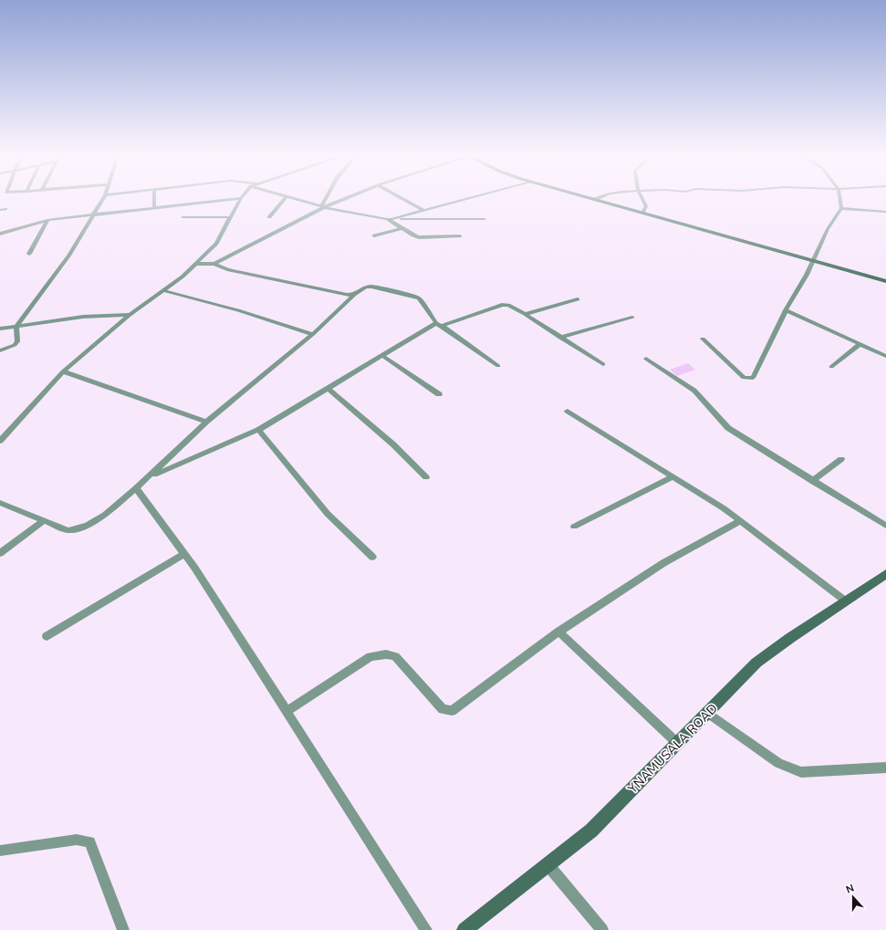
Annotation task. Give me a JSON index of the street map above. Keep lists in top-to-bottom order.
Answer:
{
  "streets": {
    "main road": ["YNAMUSALA ROAD"]
  },
  "north": "top"
}
